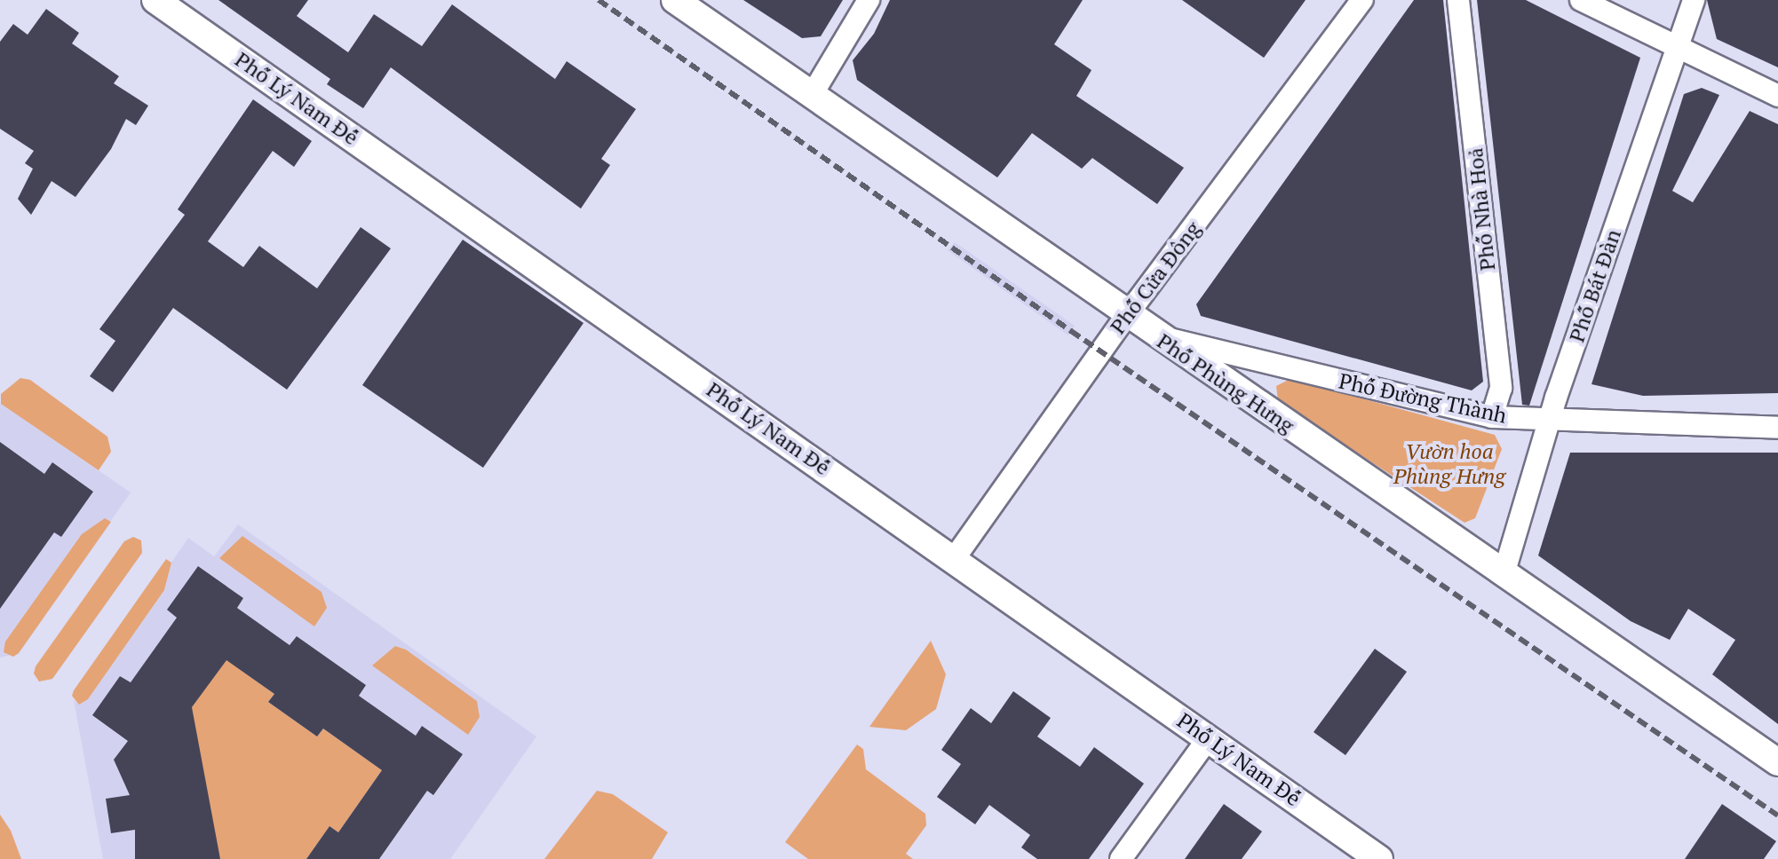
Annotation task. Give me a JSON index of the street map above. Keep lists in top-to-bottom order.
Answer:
{
  "streets": {
    "street": [
      "Phố Lý Nam Đế",
      "Phố Nhà Hoả",
      "Phố Cửa Đông",
      "Phố Bát Đàn",
      "Phố Phùng Hưng",
      "Phố Đường Thành"
    ]
  },
  "crossings": [
    ["Phố Lý Nam Đế", "Phố Cửa Đông"],
    ["Phố Nhà Hoả", "Phố Đường Thành"],
    ["Phố Cửa Đông", "Phố Phùng Hưng"],
    ["Phố Bát Đàn", "Phố Phùng Hưng"],
    ["Phố Bát Đàn", "Phố Đường Thành"],
    ["Phố Phùng Hưng", "Phố Đường Thành"]
  ],
  "parks": ["Vườn hoa Phùng Hưng"]
}
